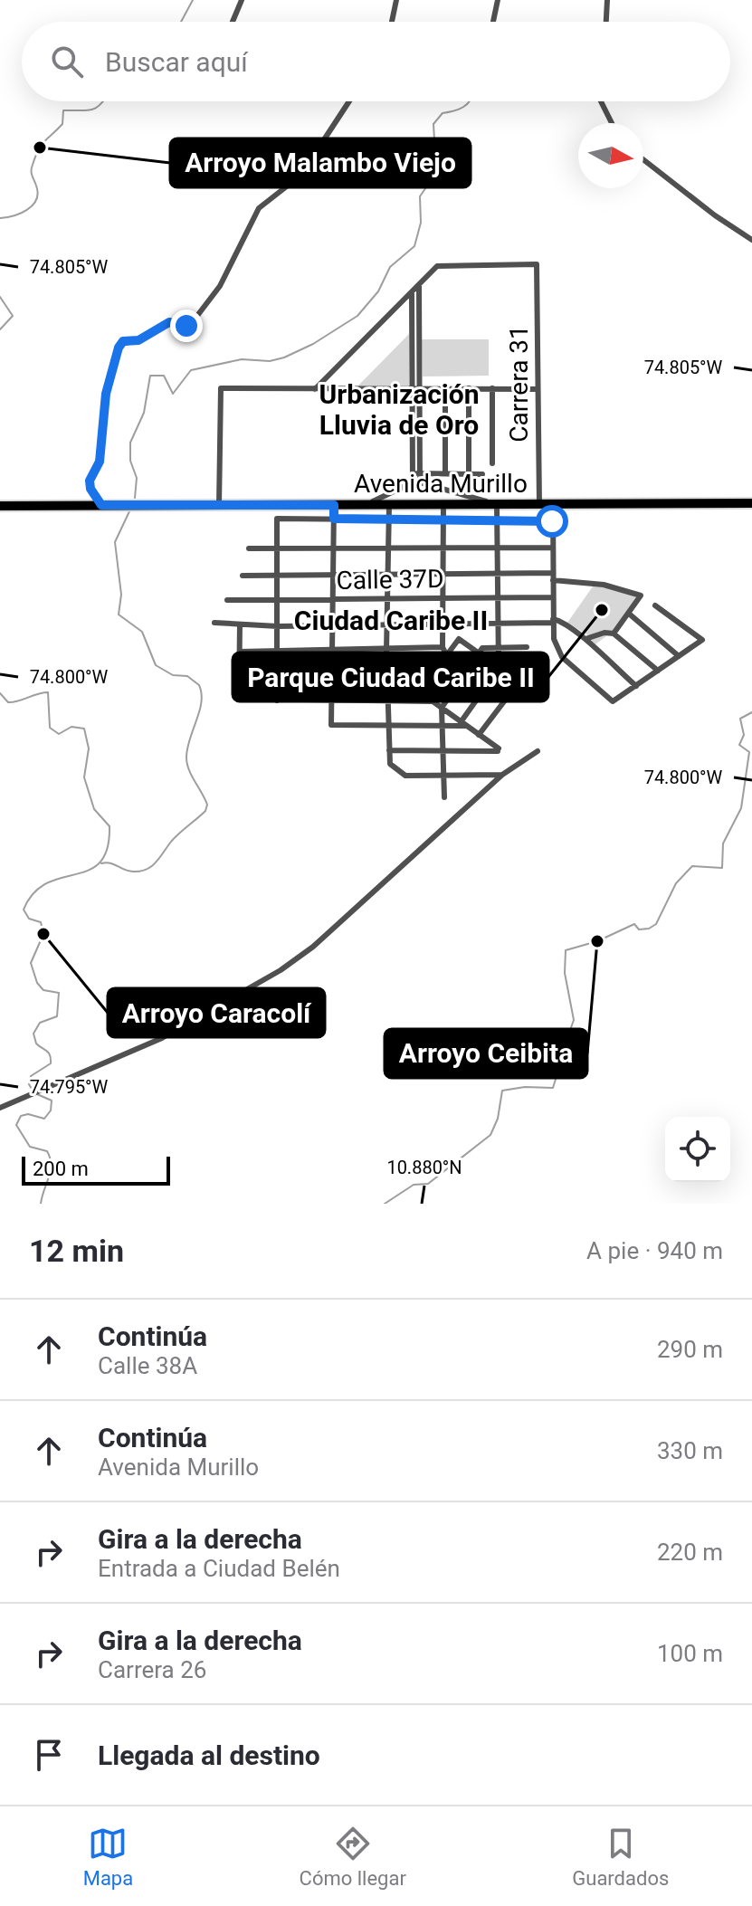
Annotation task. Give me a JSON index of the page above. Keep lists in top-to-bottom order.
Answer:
{
  "streets": {
    "main road": ["Avenida Murillo"],
    "street": ["Carrera 31", "Calle 37D"]
  },
  "crossings": [
    ["Carrera 31", "Avenida Murillo"]
  ],
  "districts": ["Urbanización Lluvia de Oro", "Ciudad Caribe II"],
  "places": [
    "Arroyo Malambo Viejo",
    "Parque Ciudad Caribe II",
    "Arroyo Caracolí",
    "Arroyo Ceibita"
  ],
  "scale_bar": "200 m",
  "north": "right",
  "page": {
    "search": "Buscar aquí",
    "scale": "200 m",
    "heading": ["12 min", "A pie · 940 m"],
    "list": [
      ["Continúa", "Calle 38A", "290 m"],
      ["Continúa", "Avenida Murillo", "330 m"],
      ["Gira a la derecha", "Entrada a Ciudad Belén", "220 m"],
      ["Gira a la derecha", "Carrera 26", "100 m"],
      "Llegada al destino"
    ],
    "nav": ["Mapa", "Cómo llegar", "Guardados"]
  },
  "coordinates": [
    "74.805°W",
    "74.800°W",
    "74.795°W",
    "10.880°N"
  ]
}
